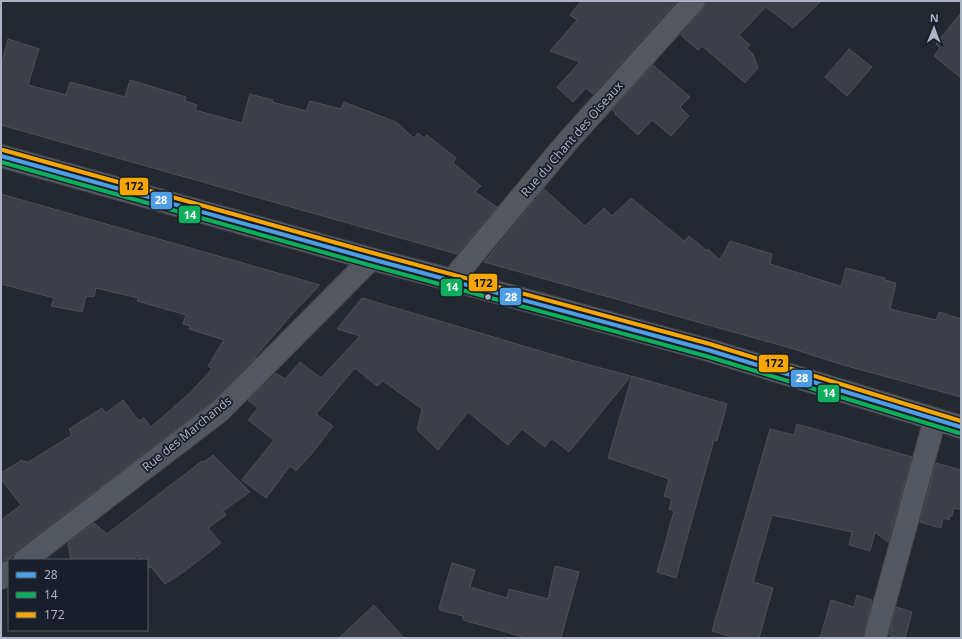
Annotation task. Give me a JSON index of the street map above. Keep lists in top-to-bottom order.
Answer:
{
  "streets": {
    "street": ["Rue du Chant des Oiseaux", "Rue des Marchands"]
  },
  "lines": ["transit line 172", "transit line 28", "transit line 14"],
  "legend": ["28", "14", "172"],
  "north": "top"
}
